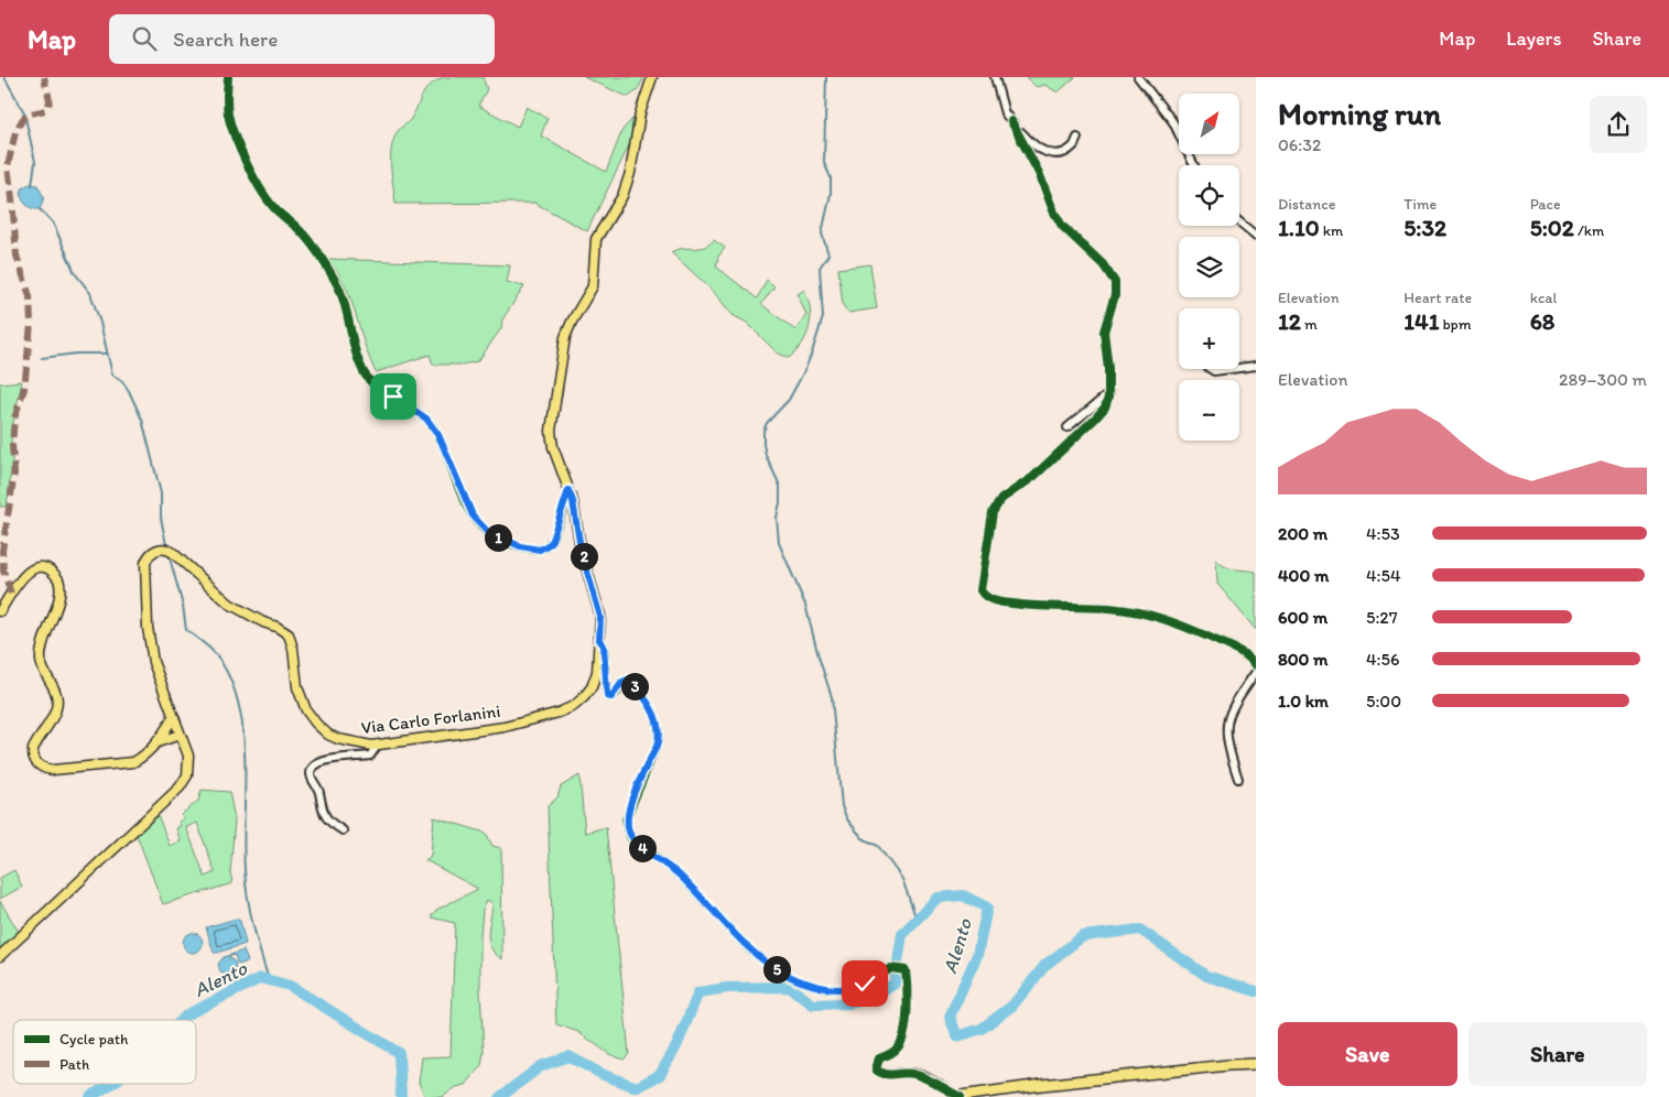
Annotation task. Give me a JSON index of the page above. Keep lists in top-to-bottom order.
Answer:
{
  "streets": {
    "main road": ["Via Carlo Forlanini"]
  },
  "water": ["Alento"],
  "legend": ["Cycle path", "Path"],
  "north": "top right",
  "page": {
    "header": "Map",
    "search": "Search here",
    "nav": ["Map", "Layers", "Share"],
    "heading": ["Morning run", "06:32"],
    "map_buttons": ["+", "−"],
    "stats": [
      ["Distance", "1.10 km"],
      ["Time", "5:32"],
      ["Pace", "5:02 /km"],
      ["Elevation", "12 m"],
      ["Heart rate", "141 bpm"],
      ["kcal", "68"]
    ],
    "chart": ["Elevation", "289–300 m"],
    "list": [
      {
        "name": "200 m",
        "note": "4:53"
      },
      {
        "name": "400 m",
        "note": "4:54"
      },
      {
        "name": "600 m",
        "note": "5:27"
      },
      {
        "name": "800 m",
        "note": "4:56"
      },
      {
        "name": "1.0 km",
        "note": "5:00"
      }
    ],
    "pins": [
      "1",
      "2",
      "3",
      "4",
      "5"
    ],
    "buttons": ["Save", "Share"]
  }
}
